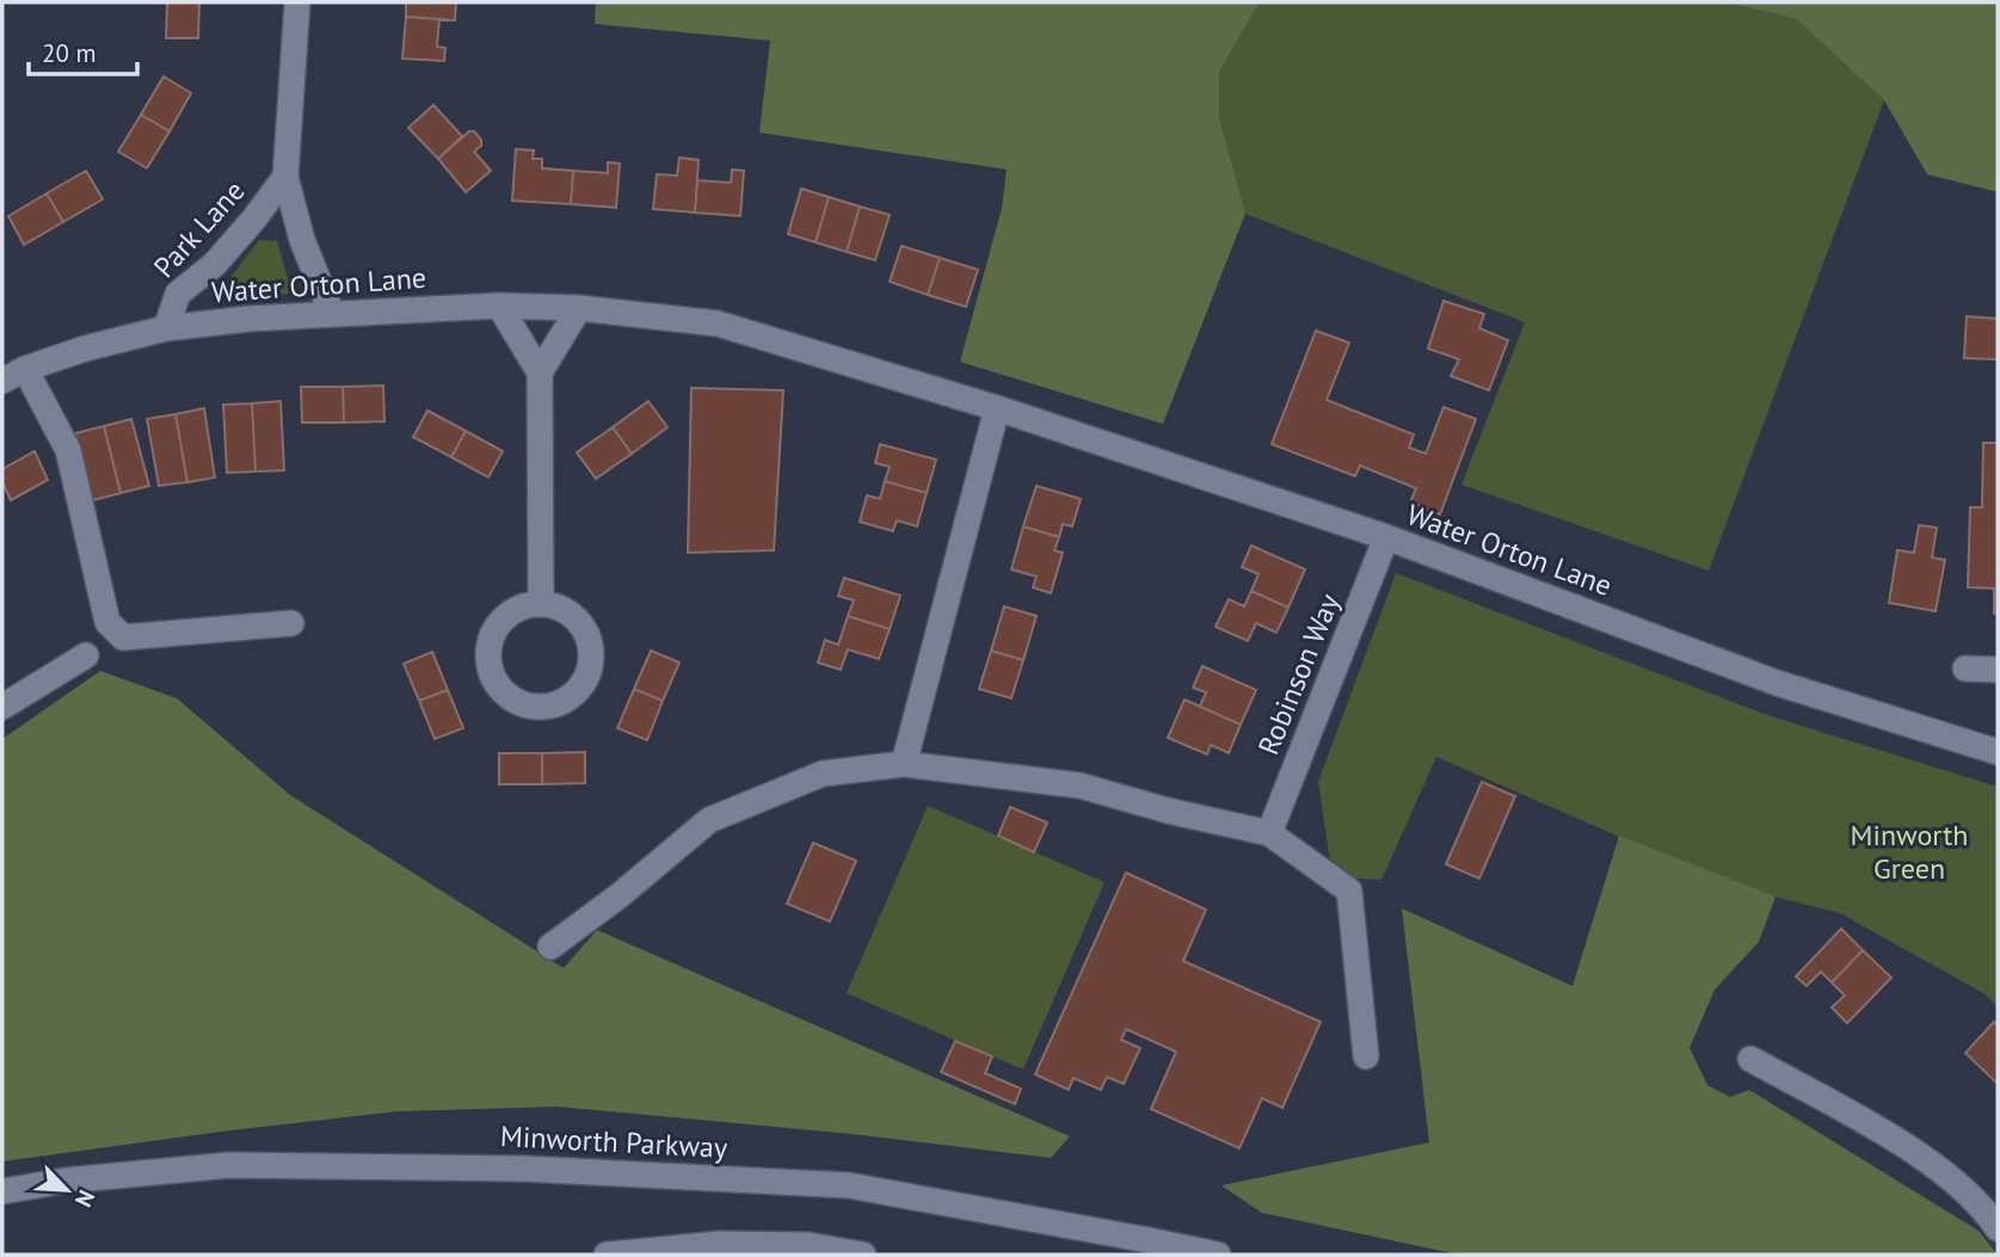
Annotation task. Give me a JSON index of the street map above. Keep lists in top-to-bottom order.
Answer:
{
  "streets": {
    "street": [
      "Park Lane",
      "Water Orton Lane",
      "Robinson Way",
      "Minworth Parkway"
    ]
  },
  "crossings": [
    ["Park Lane", "Water Orton Lane"],
    ["Water Orton Lane", "Robinson Way"]
  ],
  "parks": ["Minworth Green"],
  "scale_bar": "20 m",
  "north": "bottom right"
}
